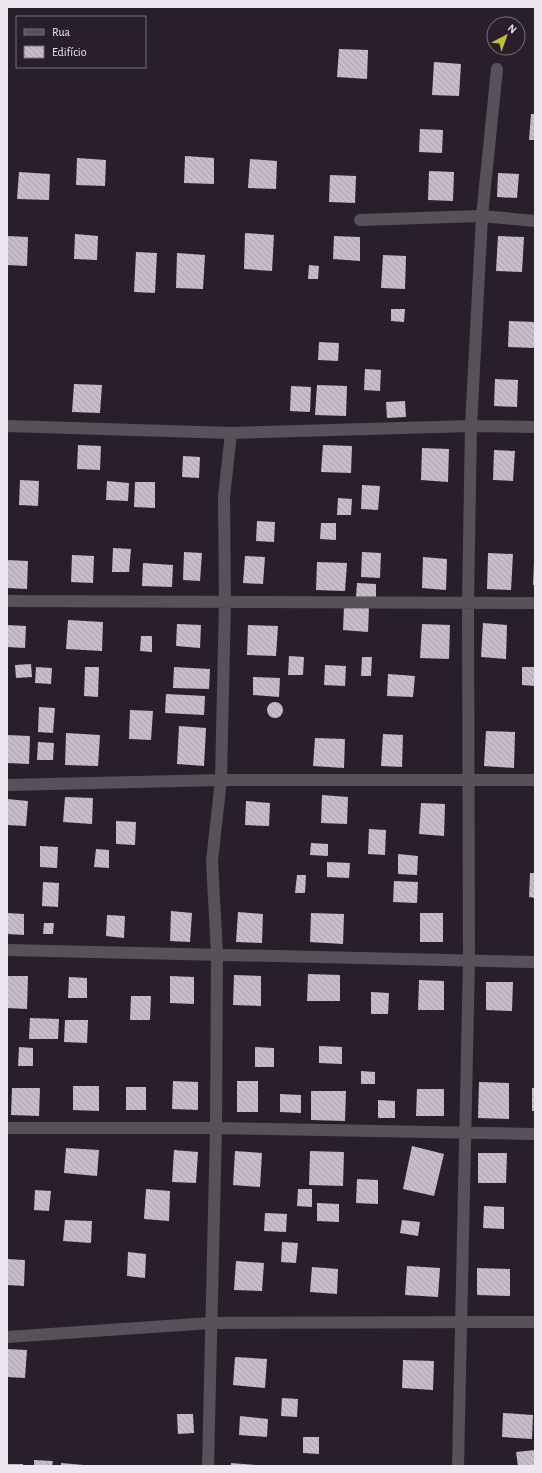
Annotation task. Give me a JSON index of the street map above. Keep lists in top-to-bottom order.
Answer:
{
  "legend": ["Rua", "Edifício"],
  "north": "top right"
}
